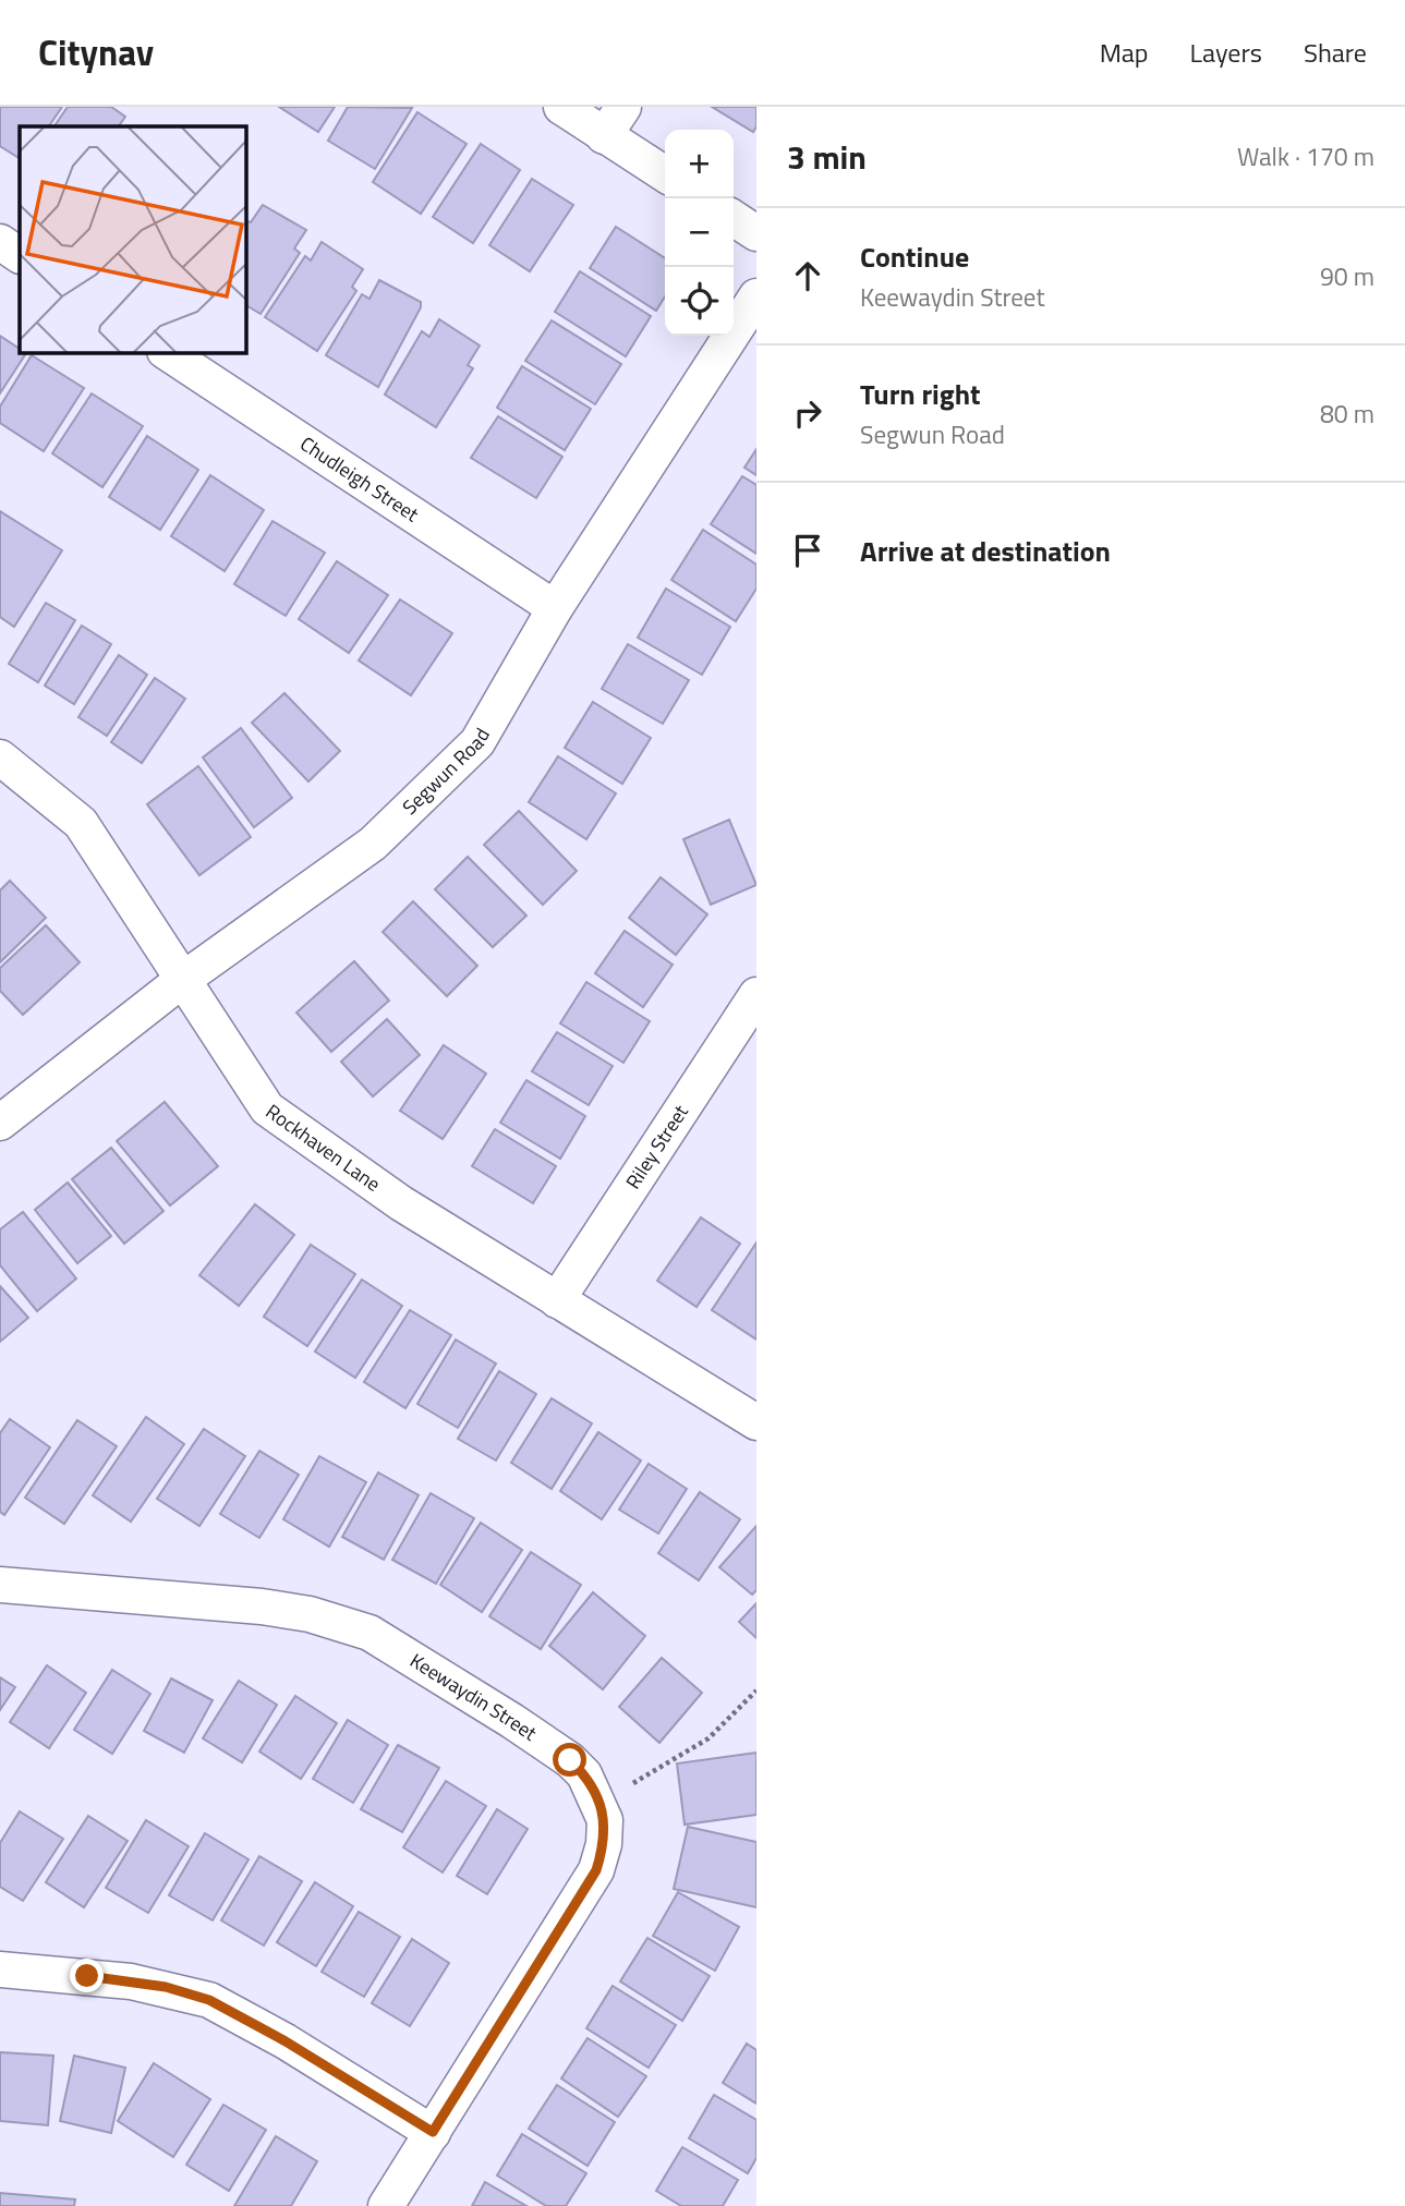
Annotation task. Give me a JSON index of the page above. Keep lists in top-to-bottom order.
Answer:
{
  "streets": {
    "street": [
      "Chudleigh Street",
      "Segwun Road",
      "Rockhaven Lane",
      "Riley Street",
      "Keewaydin Street"
    ]
  },
  "crossings": [
    ["Chudleigh Street", "Segwun Road"],
    ["Segwun Road", "Rockhaven Lane"],
    ["Rockhaven Lane", "Riley Street"]
  ],
  "page": {
    "header": "Citynav",
    "nav": ["Map", "Layers", "Share"],
    "heading": ["3 min", "Walk · 170 m"],
    "map_buttons": ["+", "−"],
    "list": [
      ["Continue", "Keewaydin Street", "90 m"],
      ["Turn right", "Segwun Road", "80 m"],
      "Arrive at destination"
    ]
  }
}
